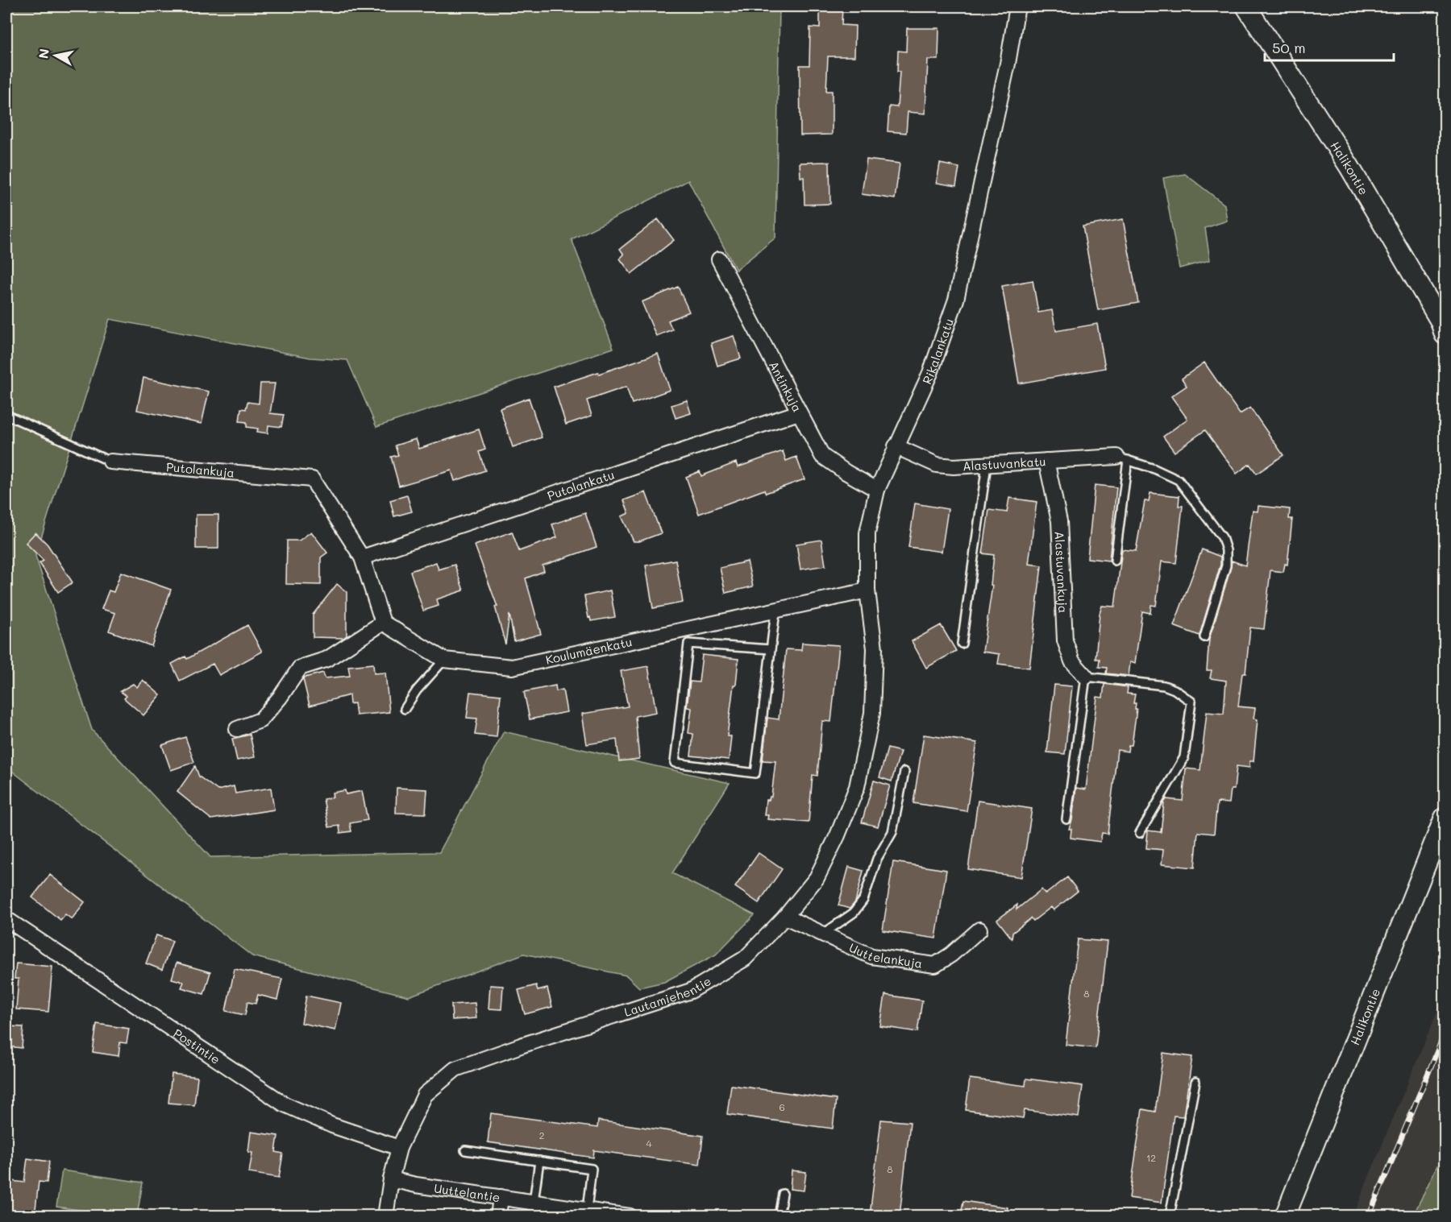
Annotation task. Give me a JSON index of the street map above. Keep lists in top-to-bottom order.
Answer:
{
  "streets": {
    "main road": ["Halikontie"],
    "street": [
      "Rikalankatu",
      "Antinkuja",
      "Alastuvankatu",
      "Putolankuja",
      "Putolankatu",
      "Alastuvankuja",
      "Koulumäenkatu",
      "Uuttelankuja",
      "Lautamiehentie",
      "Postintie",
      "Uuttelantie"
    ]
  },
  "crossings": [
    ["Rikalankatu", "Antinkuja"],
    ["Rikalankatu", "Alastuvankatu"],
    ["Rikalankatu", "Koulumäenkatu"],
    ["Rikalankatu", "Lautamiehentie"],
    ["Antinkuja", "Putolankatu"],
    ["Alastuvankatu", "Alastuvankuja"],
    ["Putolankuja", "Putolankatu"],
    ["Uuttelankuja", "Lautamiehentie"],
    ["Lautamiehentie", "Postintie"],
    ["Lautamiehentie", "Uuttelantie"]
  ],
  "house_numbers": [
    "8",
    "6",
    "2",
    "4",
    "12",
    "8"
  ],
  "scale_bar": "50 m",
  "north": "left"
}
